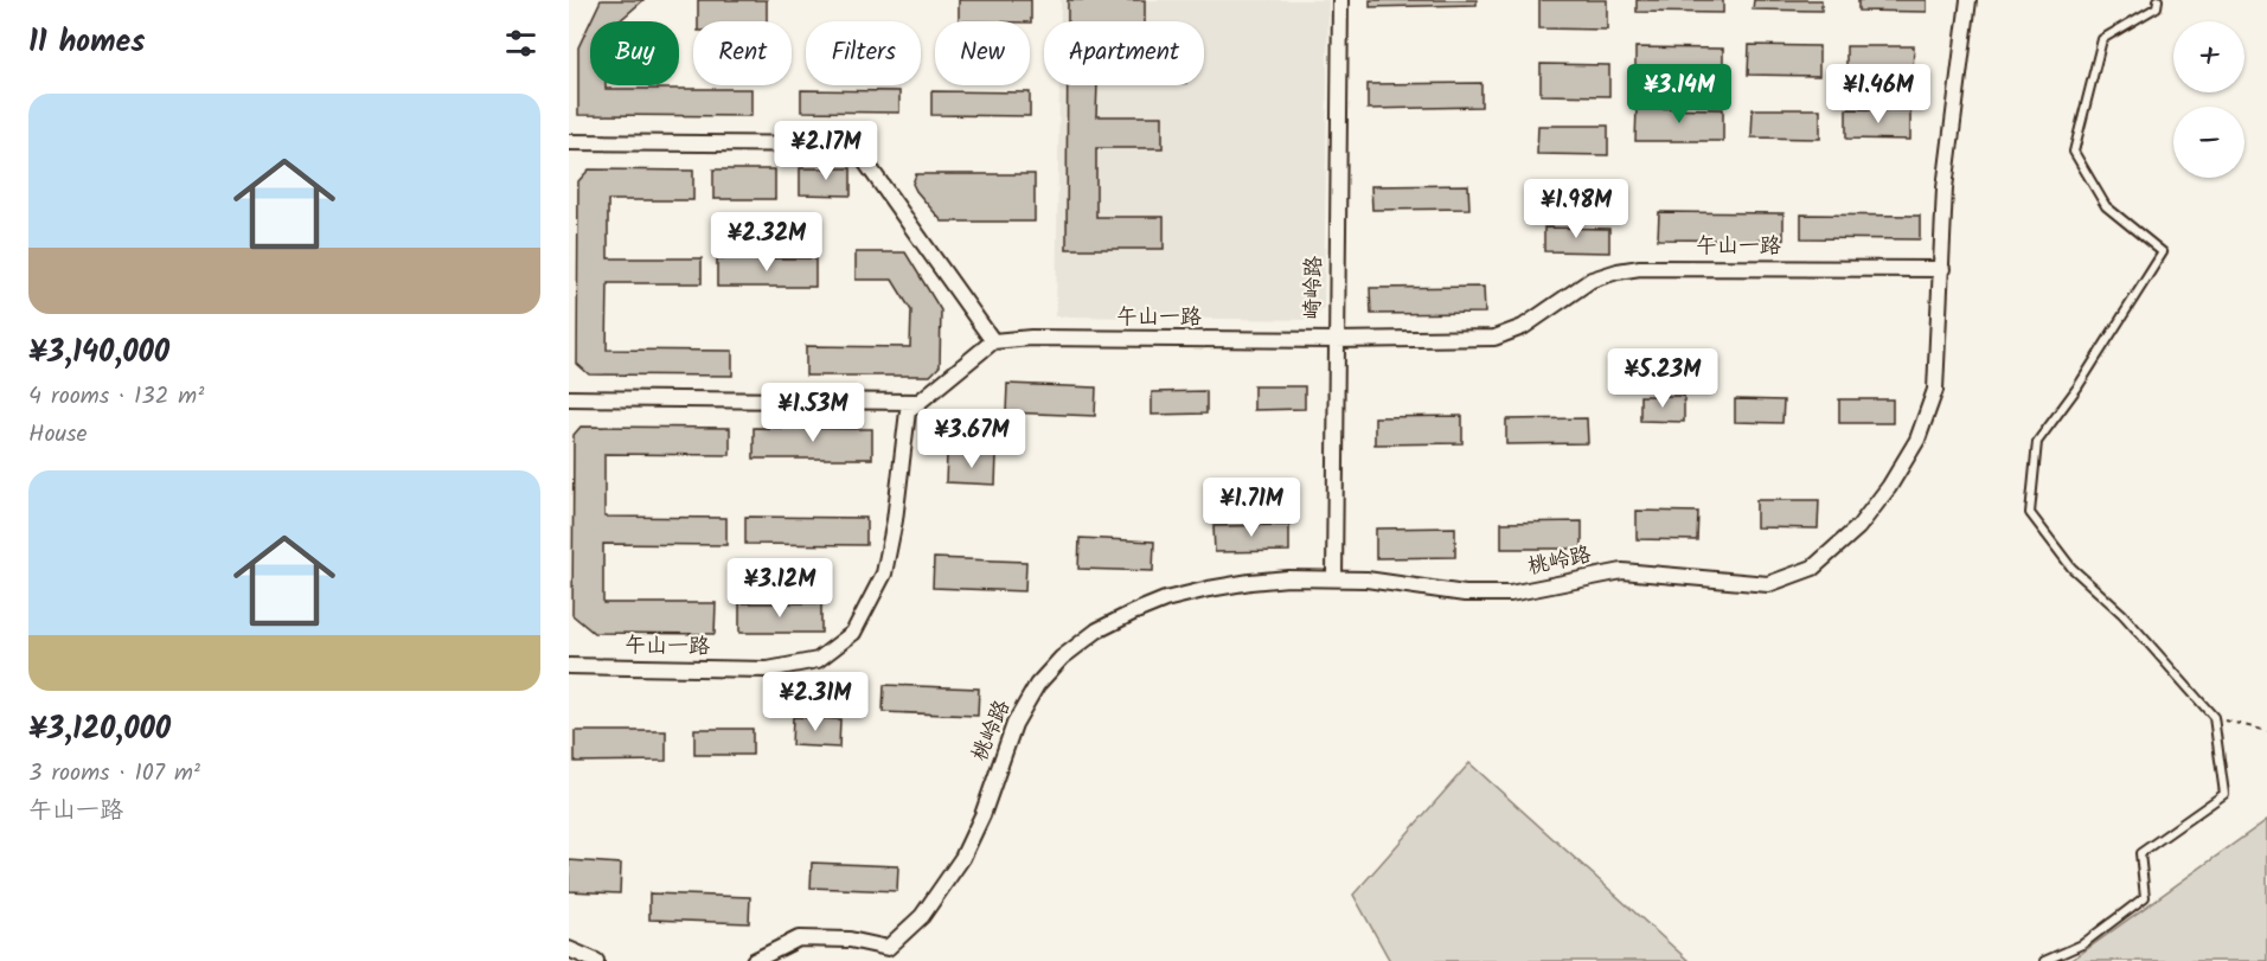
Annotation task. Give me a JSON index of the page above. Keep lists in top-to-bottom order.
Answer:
{
  "streets": {
    "street": ["午山一路", "崎岭路", "桃岭路"]
  },
  "crossings": [
    ["午山一路", "崎岭路"],
    ["午山一路", "桃岭路"],
    ["崎岭路", "桃岭路"]
  ],
  "page": {
    "heading": "11 homes",
    "map_buttons": ["+", "−"],
    "chip": [
      "Buy",
      "Rent",
      "Filters",
      "New",
      "Apartment"
    ],
    "price": [
      "¥3.14M",
      "¥1.46M",
      "¥2.17M",
      "¥1.98M",
      "¥2.32M",
      "¥5.23M",
      "¥1.53M",
      "¥3.67M",
      "¥1.71M",
      "¥3.12M",
      "¥2.31M"
    ],
    "list": [
      {
        "name": "¥3,140,000",
        "note": "4 rooms · 132 m² · House"
      },
      {
        "name": "¥3,120,000",
        "note": "3 rooms · 107 m² · 午山一路"
      }
    ]
  }
}
